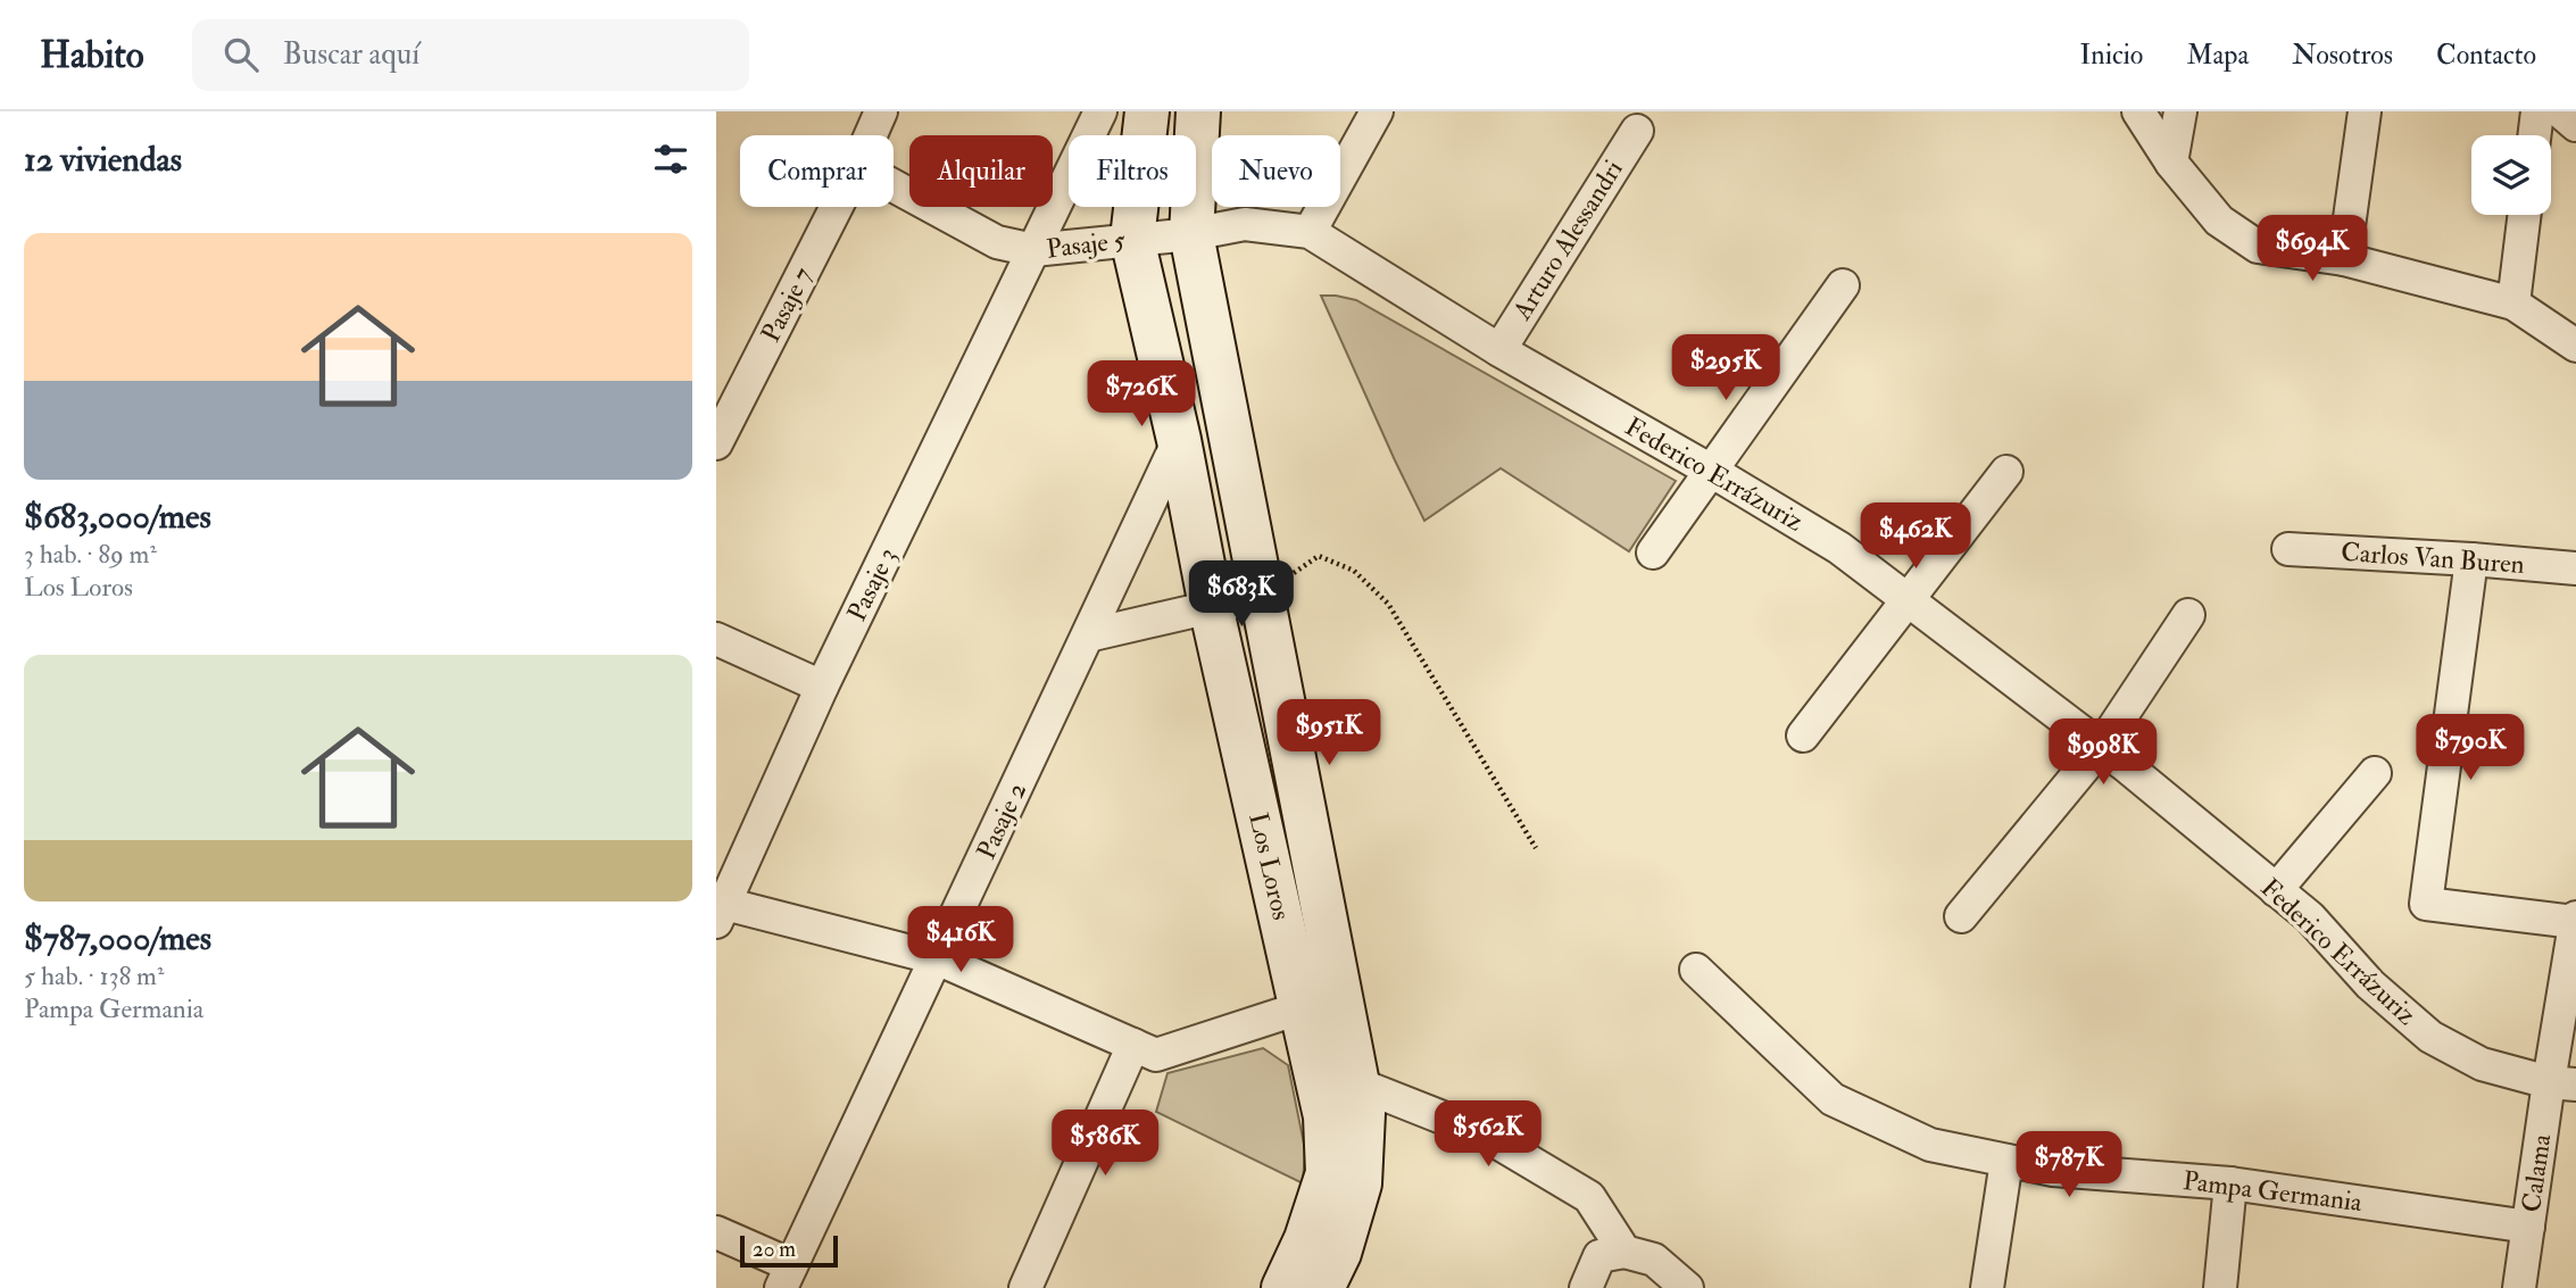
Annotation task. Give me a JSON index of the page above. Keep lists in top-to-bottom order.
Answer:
{
  "streets": {
    "main road": ["Los Loros"],
    "street": [
      "Arturo Alessandri",
      "Pasaje 5",
      "Pasaje 7",
      "Federico Errázuriz",
      "Carlos Van Buren",
      "Pasaje 3",
      "Pasaje 2",
      "Calama",
      "Pampa Germania"
    ]
  },
  "crossings": [
    ["Arturo Alessandri", "Federico Errázuriz"],
    ["Pasaje 5", "Federico Errázuriz"],
    ["Pasaje 5", "Pasaje 3"],
    ["Pasaje 5", "Los Loros"],
    ["Federico Errázuriz", "Los Loros"],
    ["Federico Errázuriz", "Calama"],
    ["Pasaje 2", "Los Loros"],
    ["Calama", "Pampa Germania"]
  ],
  "scale_bar": "20 m",
  "page": {
    "header": "Habito",
    "search": "Buscar aquí",
    "nav": [
      "Inicio",
      "Mapa",
      "Nosotros",
      "Contacto"
    ],
    "heading": "12 viviendas",
    "chip": [
      "Comprar",
      "Alquilar",
      "Filtros",
      "Nuevo"
    ],
    "list": [
      {
        "name": "$683,000/mes",
        "note": "3 hab. · 89 m² · Los Loros"
      },
      {
        "name": "$787,000/mes",
        "note": "5 hab. · 138 m² · Pampa Germania"
      }
    ],
    "price": [
      "$694K",
      "$295K",
      "$726K",
      "$462K",
      "$683K",
      "$951K",
      "$790K",
      "$998K",
      "$416K",
      "$562K",
      "$586K",
      "$787K"
    ],
    "scale": "20 m"
  }
}
